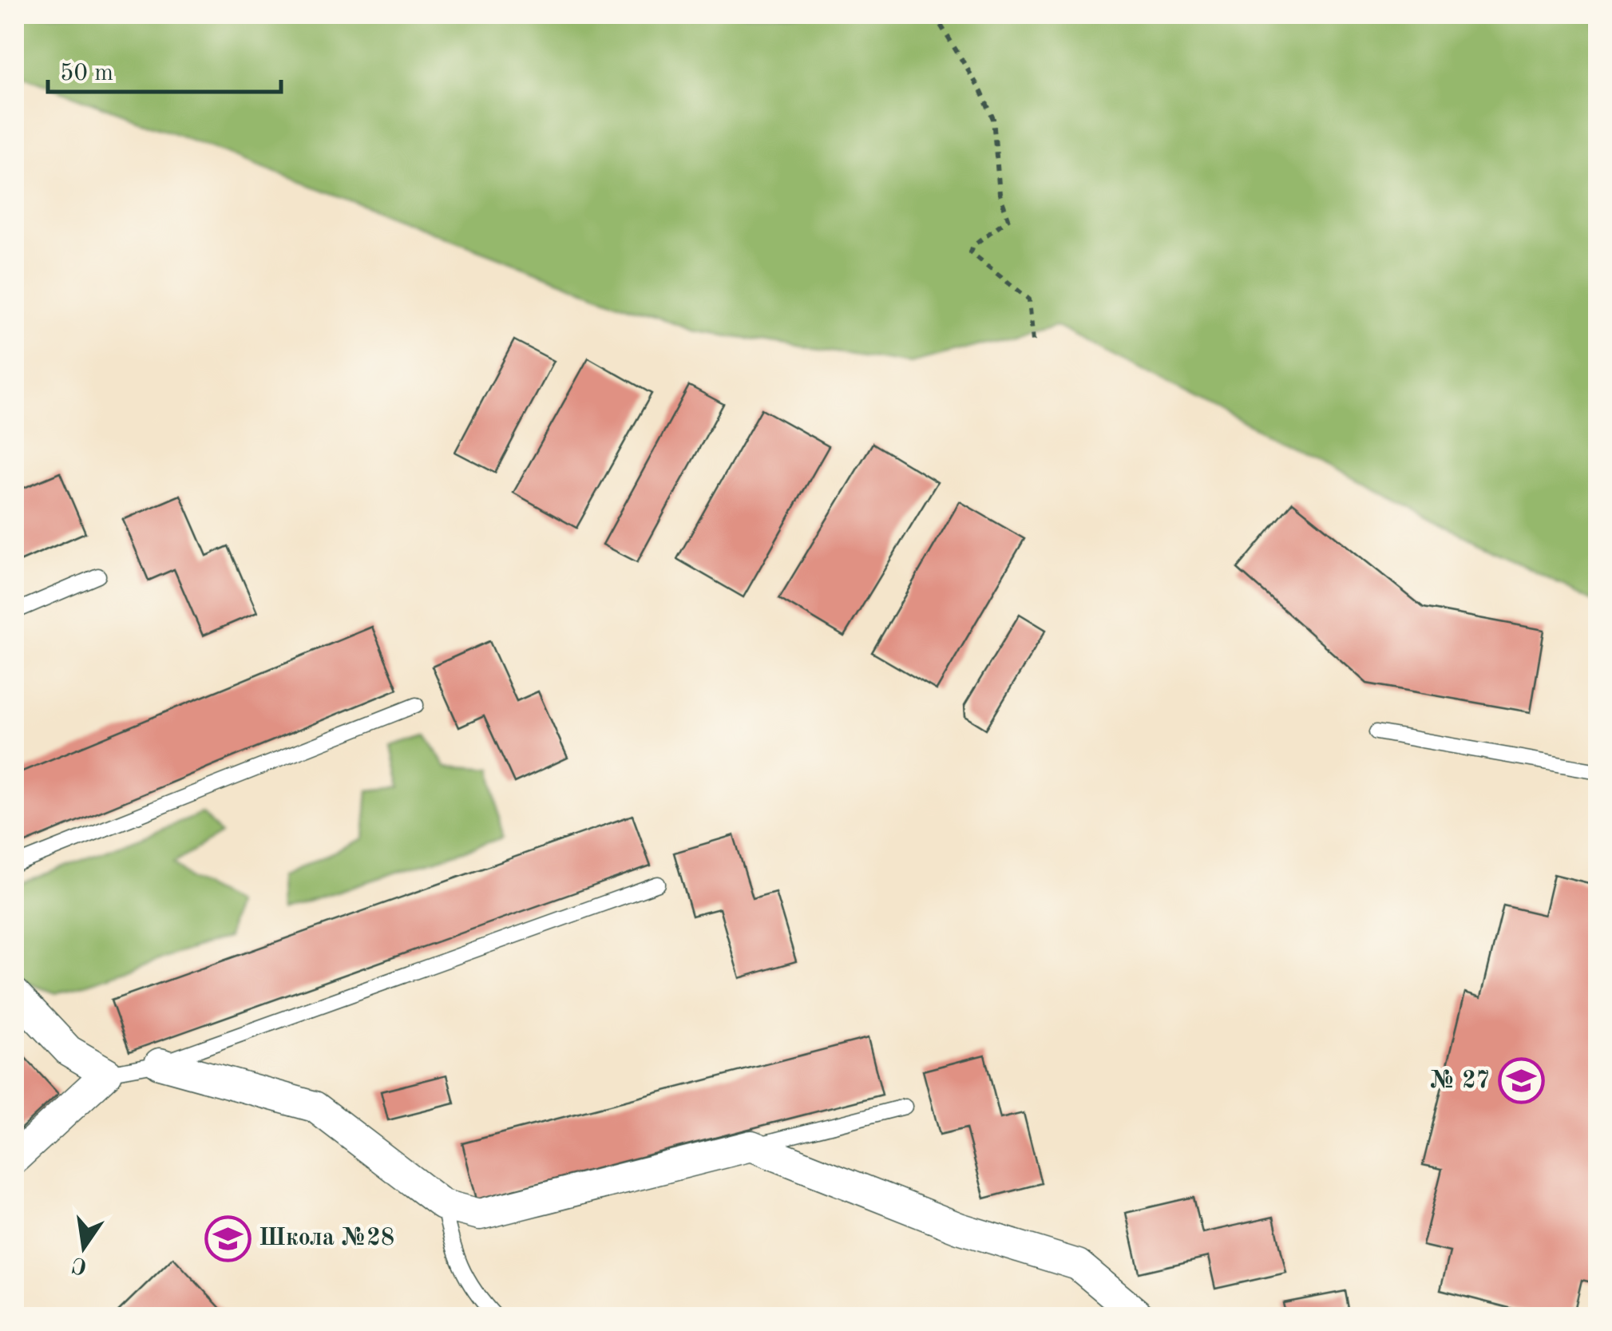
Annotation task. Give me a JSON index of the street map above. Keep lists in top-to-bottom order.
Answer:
{
  "places": {
    "school or university": ["№ 27", "Школа №28"]
  },
  "scale_bar": "50 m",
  "north": "bottom"
}
